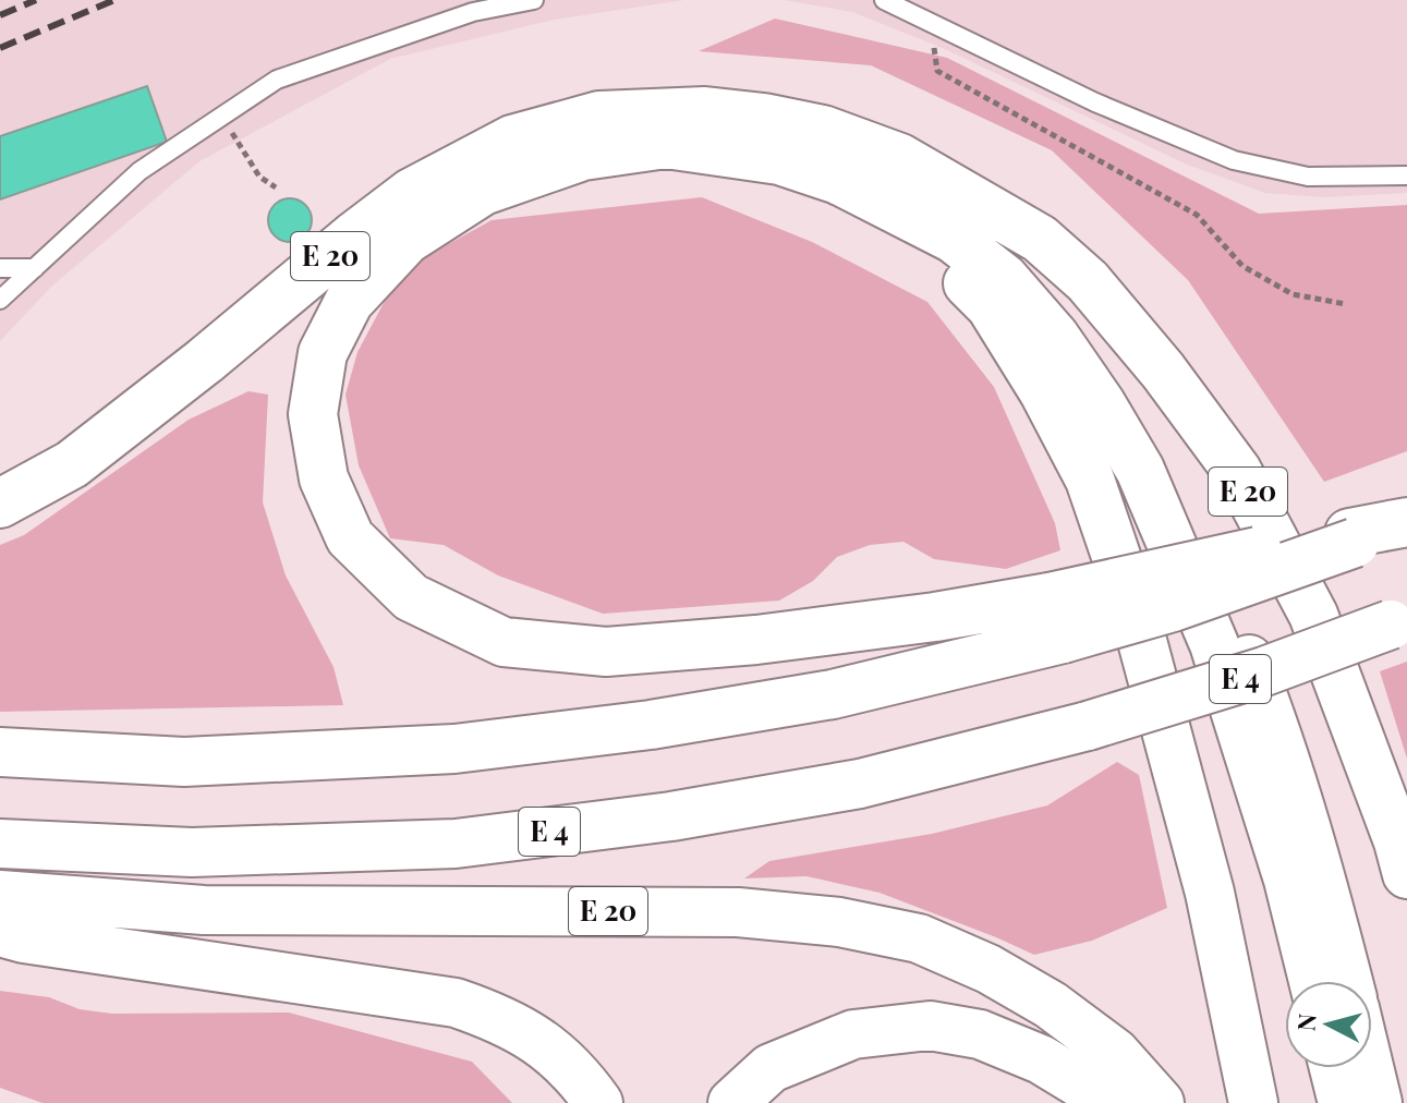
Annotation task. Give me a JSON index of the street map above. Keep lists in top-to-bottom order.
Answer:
{
  "streets": {
    "highway": ["E 20", "E 4"]
  },
  "north": "left"
}
